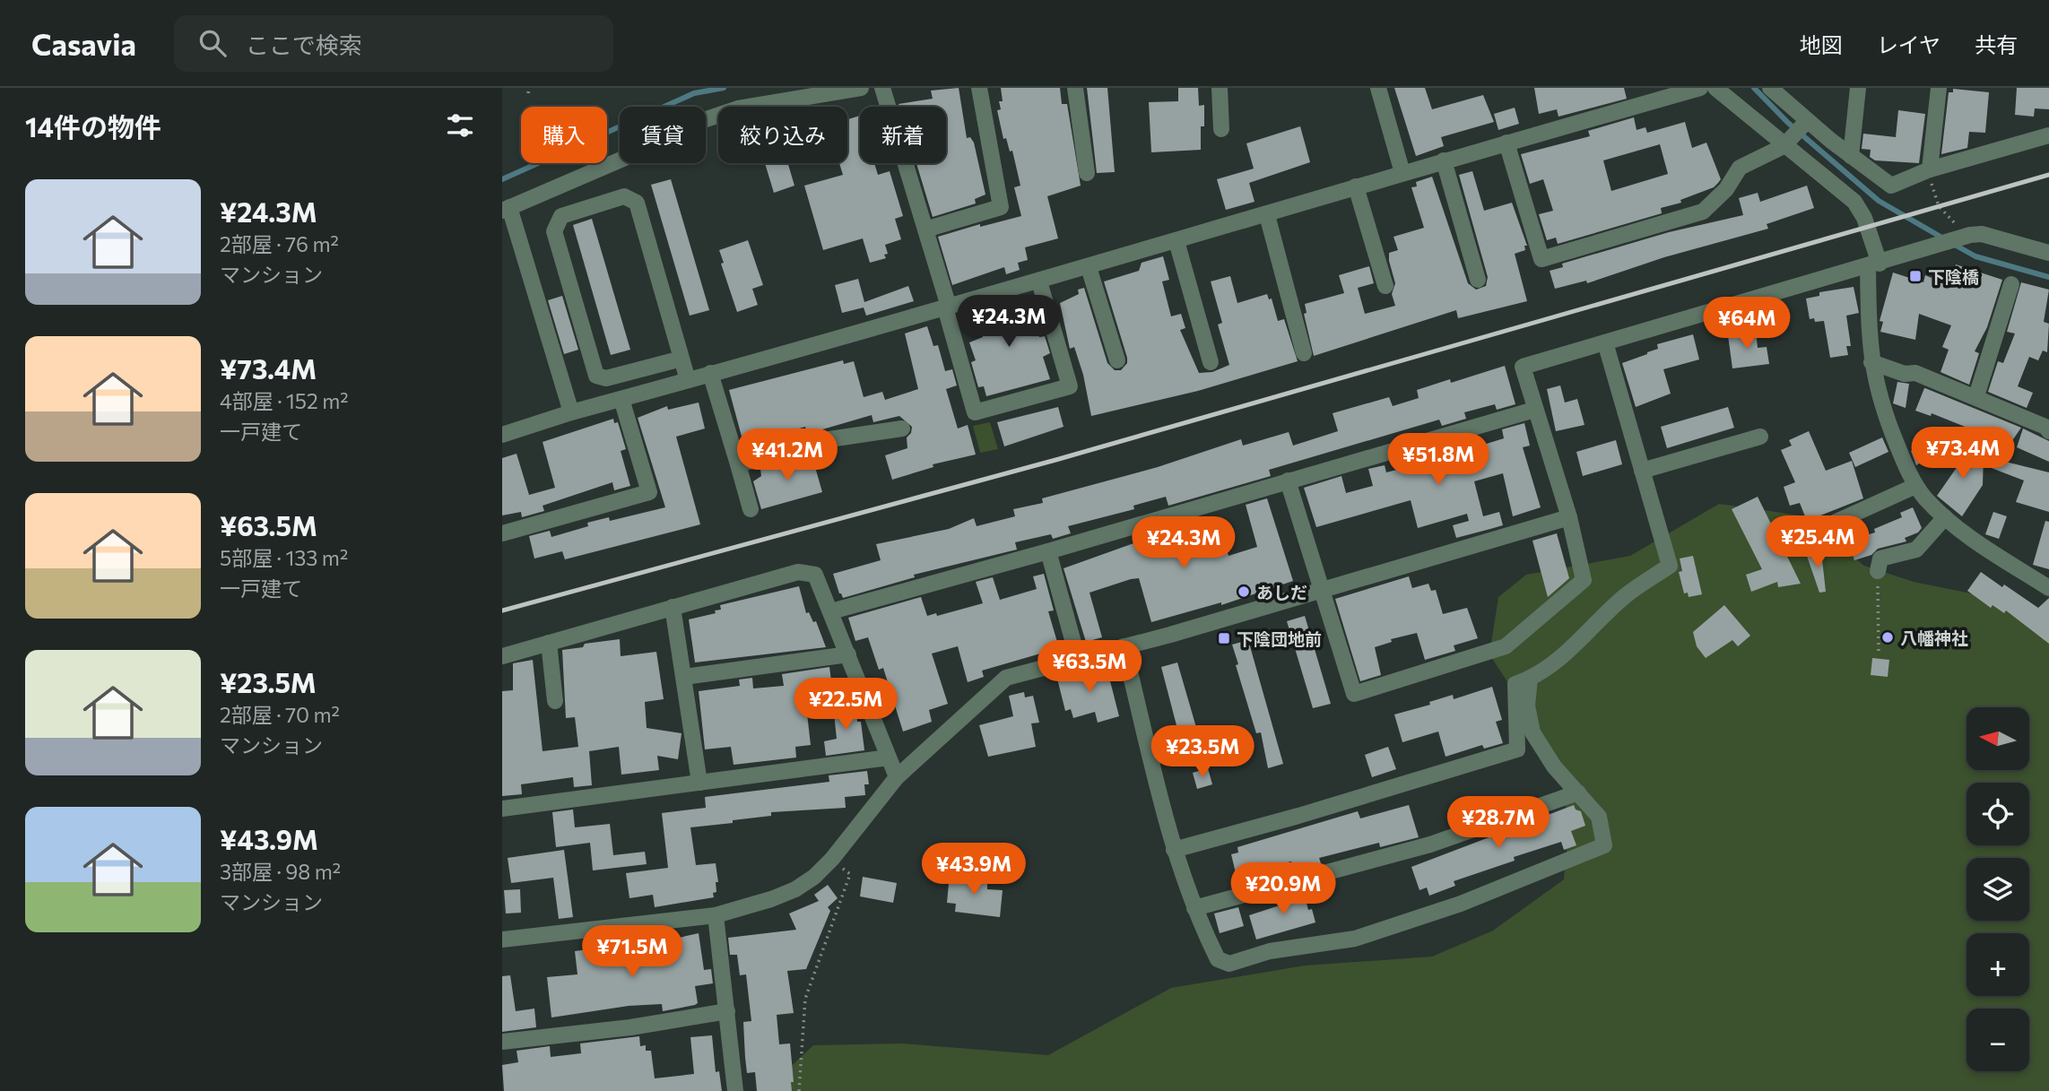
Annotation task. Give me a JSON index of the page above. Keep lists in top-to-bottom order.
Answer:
{
  "places": {
    "transit": ["下陰橋", "下陰団地前"],
    "other": ["あしだ", "八幡神社"]
  },
  "north": "left",
  "page": {
    "header": "Casavia",
    "search": "ここで検索",
    "nav": ["地図", "レイヤ", "共有"],
    "heading": "14件の物件",
    "chip": [
      "購入",
      "賃貸",
      "絞り込み",
      "新着"
    ],
    "list": [
      {
        "name": "¥24.3M",
        "note": "2部屋 · 76 m² · マンション"
      },
      {
        "name": "¥73.4M",
        "note": "4部屋 · 152 m² · 一戸建て"
      },
      {
        "name": "¥63.5M",
        "note": "5部屋 · 133 m² · 一戸建て"
      },
      {
        "name": "¥23.5M",
        "note": "2部屋 · 70 m² · マンション"
      },
      {
        "name": "¥43.9M",
        "note": "3部屋 · 98 m² · マンション"
      }
    ],
    "price": [
      "¥24.3M",
      "¥64M",
      "¥73.4M",
      "¥41.2M",
      "¥51.8M",
      "¥25.4M",
      "¥24.3M",
      "¥63.5M",
      "¥22.5M",
      "¥23.5M",
      "¥28.7M",
      "¥43.9M",
      "¥20.9M",
      "¥71.5M"
    ],
    "map_buttons": ["+", "−"]
  }
}
